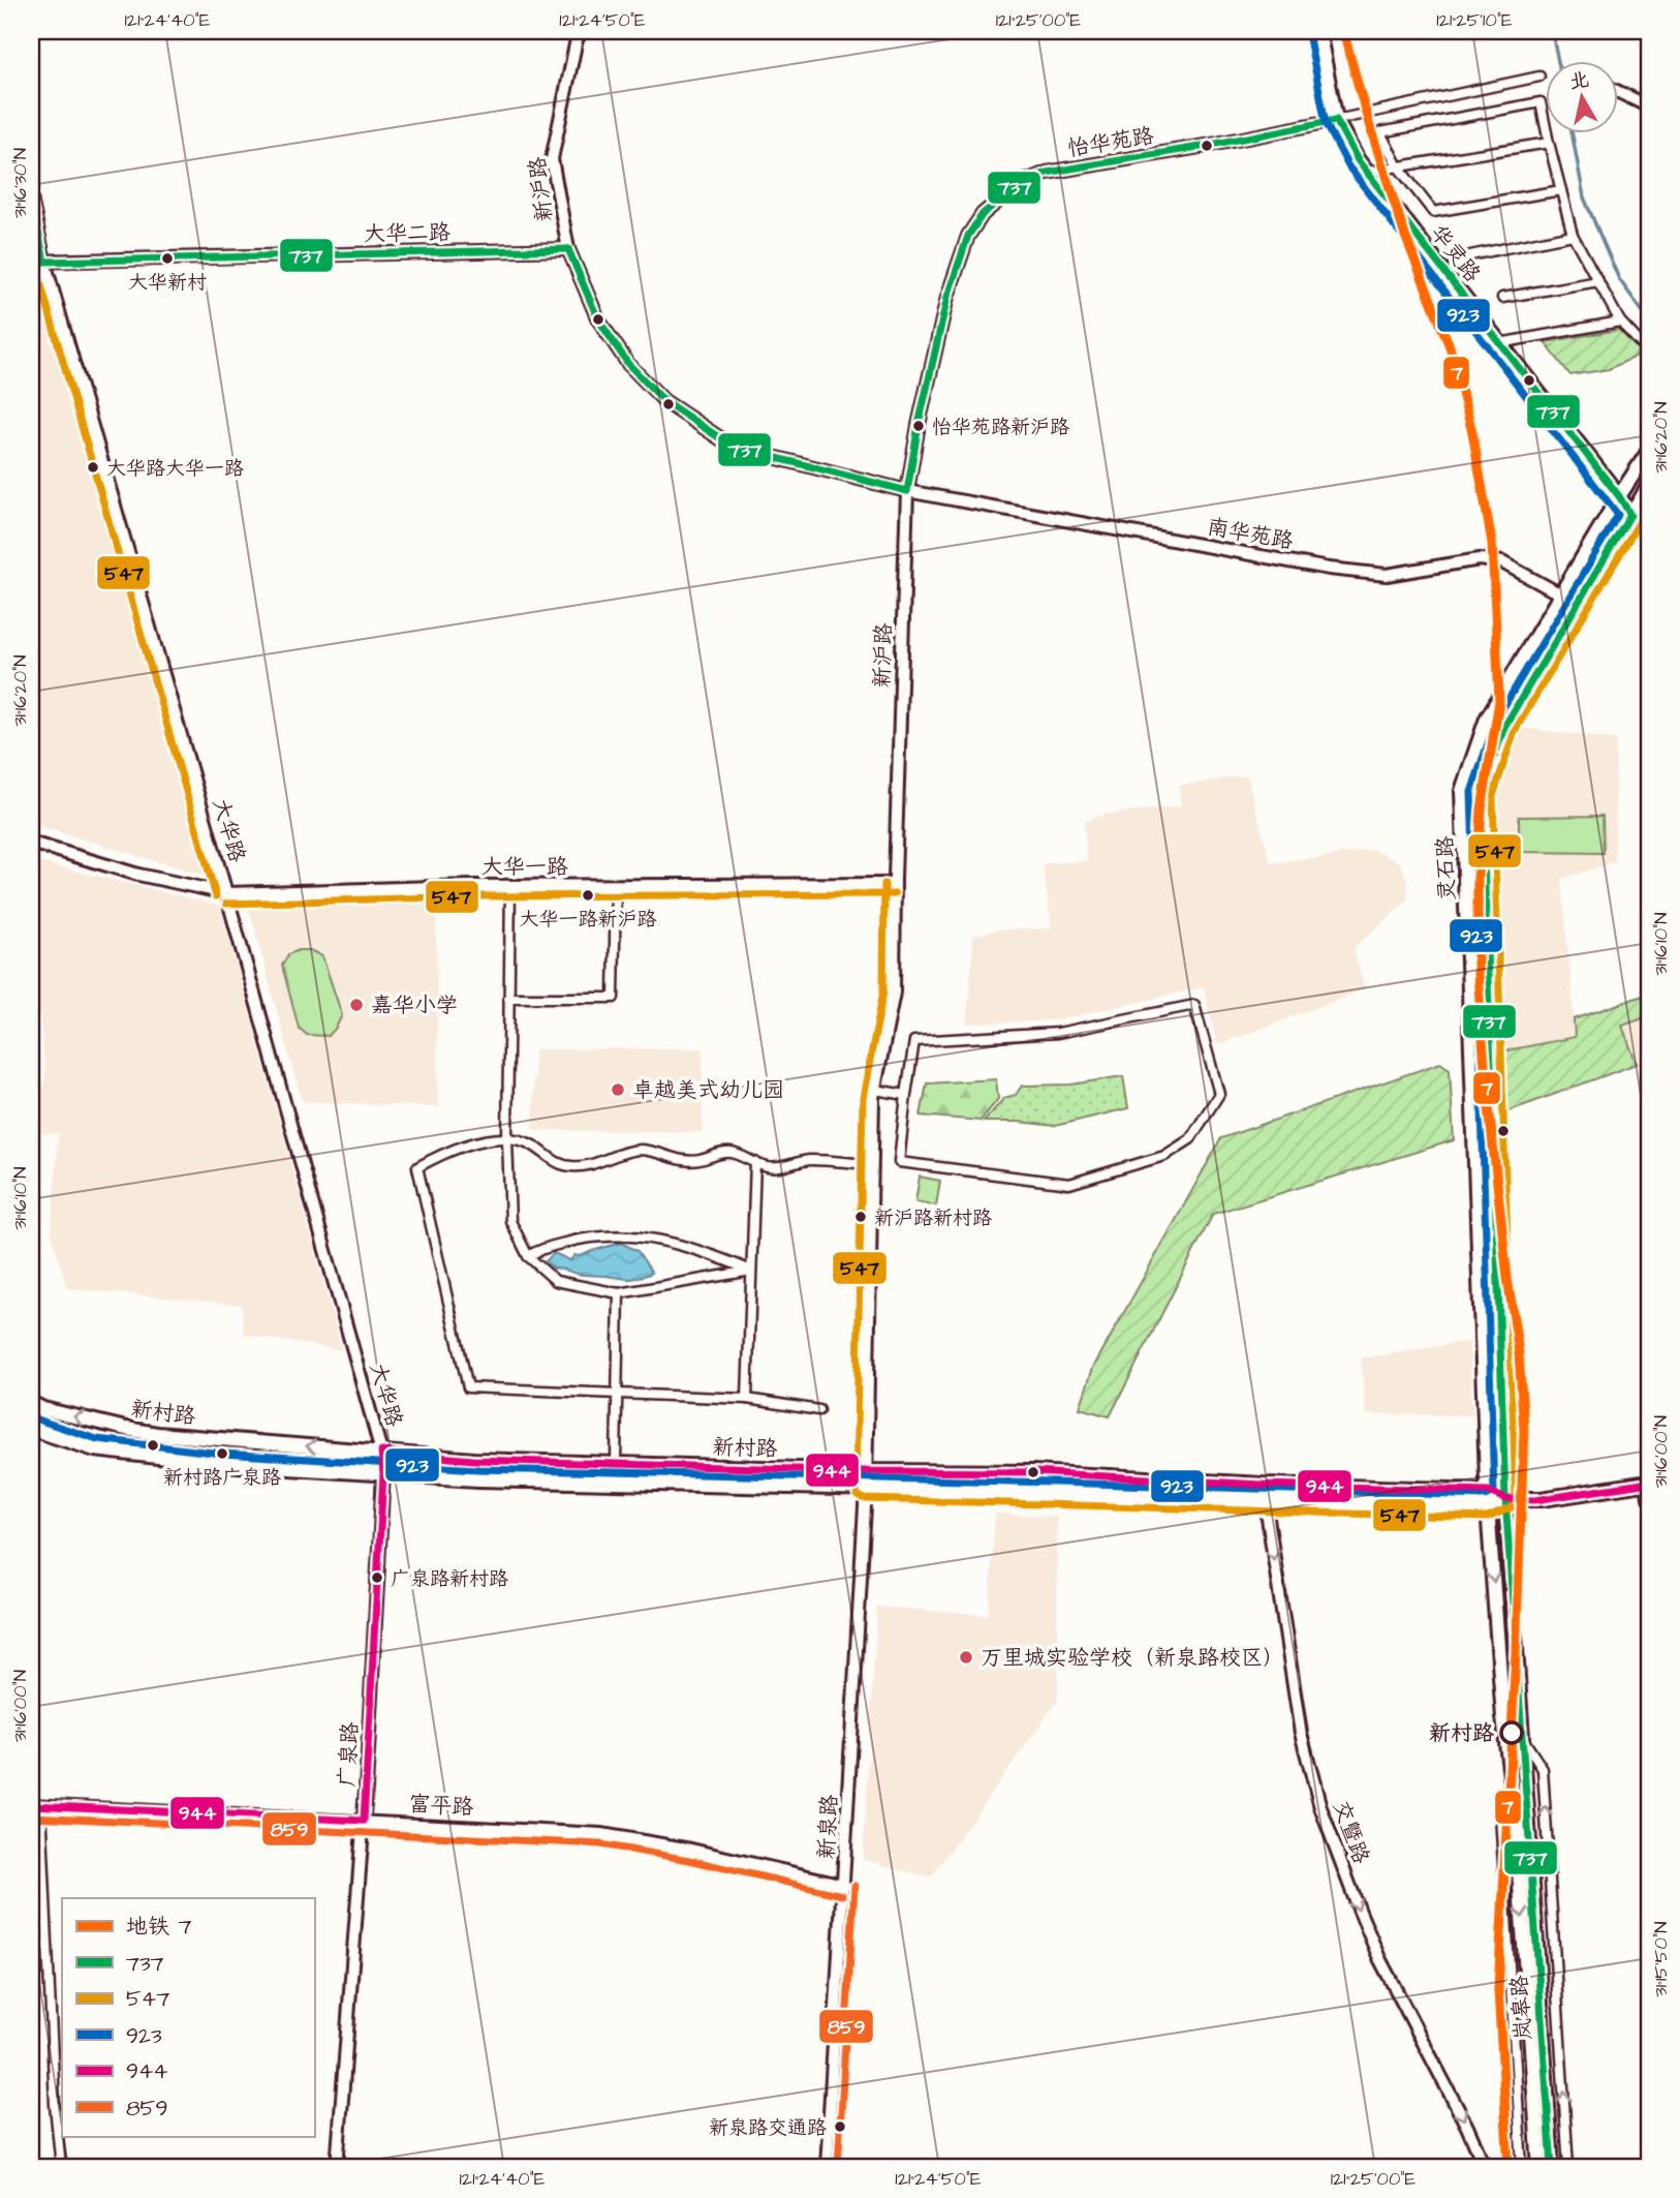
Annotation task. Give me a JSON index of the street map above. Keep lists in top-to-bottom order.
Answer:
{
  "streets": {
    "main road": [
      "华灵路",
      "灵石路",
      "新村路",
      "岚皋路"
    ],
    "street": [
      "怡华苑路",
      "新沪路",
      "大华二路",
      "南华苑路",
      "大华路",
      "大华一路",
      "广泉路",
      "富平路",
      "新泉路",
      "交暨路"
    ]
  },
  "crossings": [
    ["怡华苑路", "新沪路"],
    ["怡华苑路", "华灵路"],
    ["怡华苑路", "南华苑路"],
    ["新沪路", "大华二路"],
    ["新沪路", "南华苑路"],
    ["新沪路", "大华一路"],
    ["新沪路", "新村路"],
    ["新沪路", "新泉路"],
    ["大华二路", "大华路"],
    ["华灵路", "灵石路"],
    ["南华苑路", "灵石路"],
    ["大华路", "大华一路"],
    ["大华路", "新村路"],
    ["大华路", "广泉路"],
    ["灵石路", "新村路"],
    ["灵石路", "岚皋路"],
    ["新村路", "广泉路"],
    ["新村路", "新泉路"],
    ["新村路", "交暨路"],
    ["新村路", "岚皋路"],
    ["广泉路", "富平路"],
    ["富平路", "新泉路"]
  ],
  "one_way": ["交暨路"],
  "places": [
    "大华新村",
    "怡华苑路新沪路",
    "大华路大华一路",
    "大华一路新沪路",
    "嘉华小学",
    "卓越美式幼儿园",
    "新沪路新村路",
    "新村路广泉路",
    "广泉路新村路",
    "万里城实验学校（新泉路校区）",
    "新村路",
    "新泉路交通路"
  ],
  "lines": [
    "metro line 7",
    "transit line 923",
    "transit line 737",
    "transit line 547",
    "transit line 944",
    "transit line 859"
  ],
  "legend": [
    "地铁 7",
    "737",
    "547",
    "923",
    "944",
    "859"
  ],
  "north": "top",
  "coordinates": [
    "121°24'40\"E",
    "121°24'50\"E",
    "121°25'00\"E",
    "121°25'10\"E",
    "31°16'30\"N",
    "31°16'20\"N",
    "31°16'10\"N",
    "31°16'00\"N",
    "31°15'50\"N"
  ]
}
